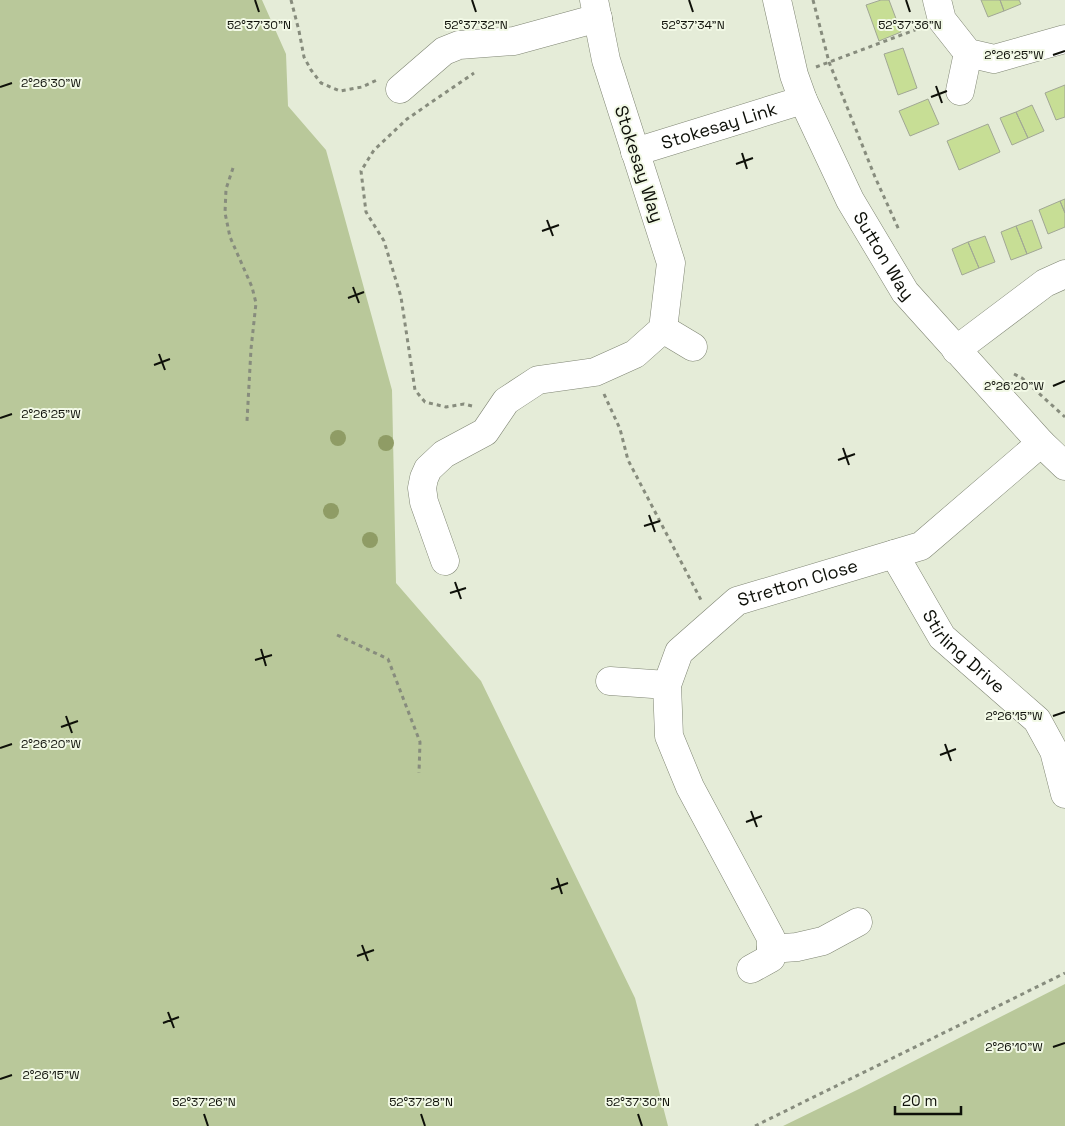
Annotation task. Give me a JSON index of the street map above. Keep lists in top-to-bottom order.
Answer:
{
  "streets": {
    "street": [
      "Stokesay Link",
      "Stokesay Way",
      "Sutton Way",
      "Stretton Close",
      "Stirling Drive"
    ]
  },
  "crossings": [
    ["Stokesay Link", "Stokesay Way"],
    ["Stokesay Link", "Sutton Way"],
    ["Sutton Way", "Stretton Close"],
    ["Stretton Close", "Stirling Drive"]
  ],
  "scale_bar": "20 m",
  "coordinates": [
    "52°37'30\"N",
    "52°37'32\"N",
    "52°37'34\"N",
    "52°37'36\"N",
    "2°26'25\"W",
    "2°26'30\"W",
    "2°26'20\"W",
    "2°26'15\"W",
    "2°26'10\"W",
    "52°37'26\"N",
    "52°37'28\"N"
  ]
}
